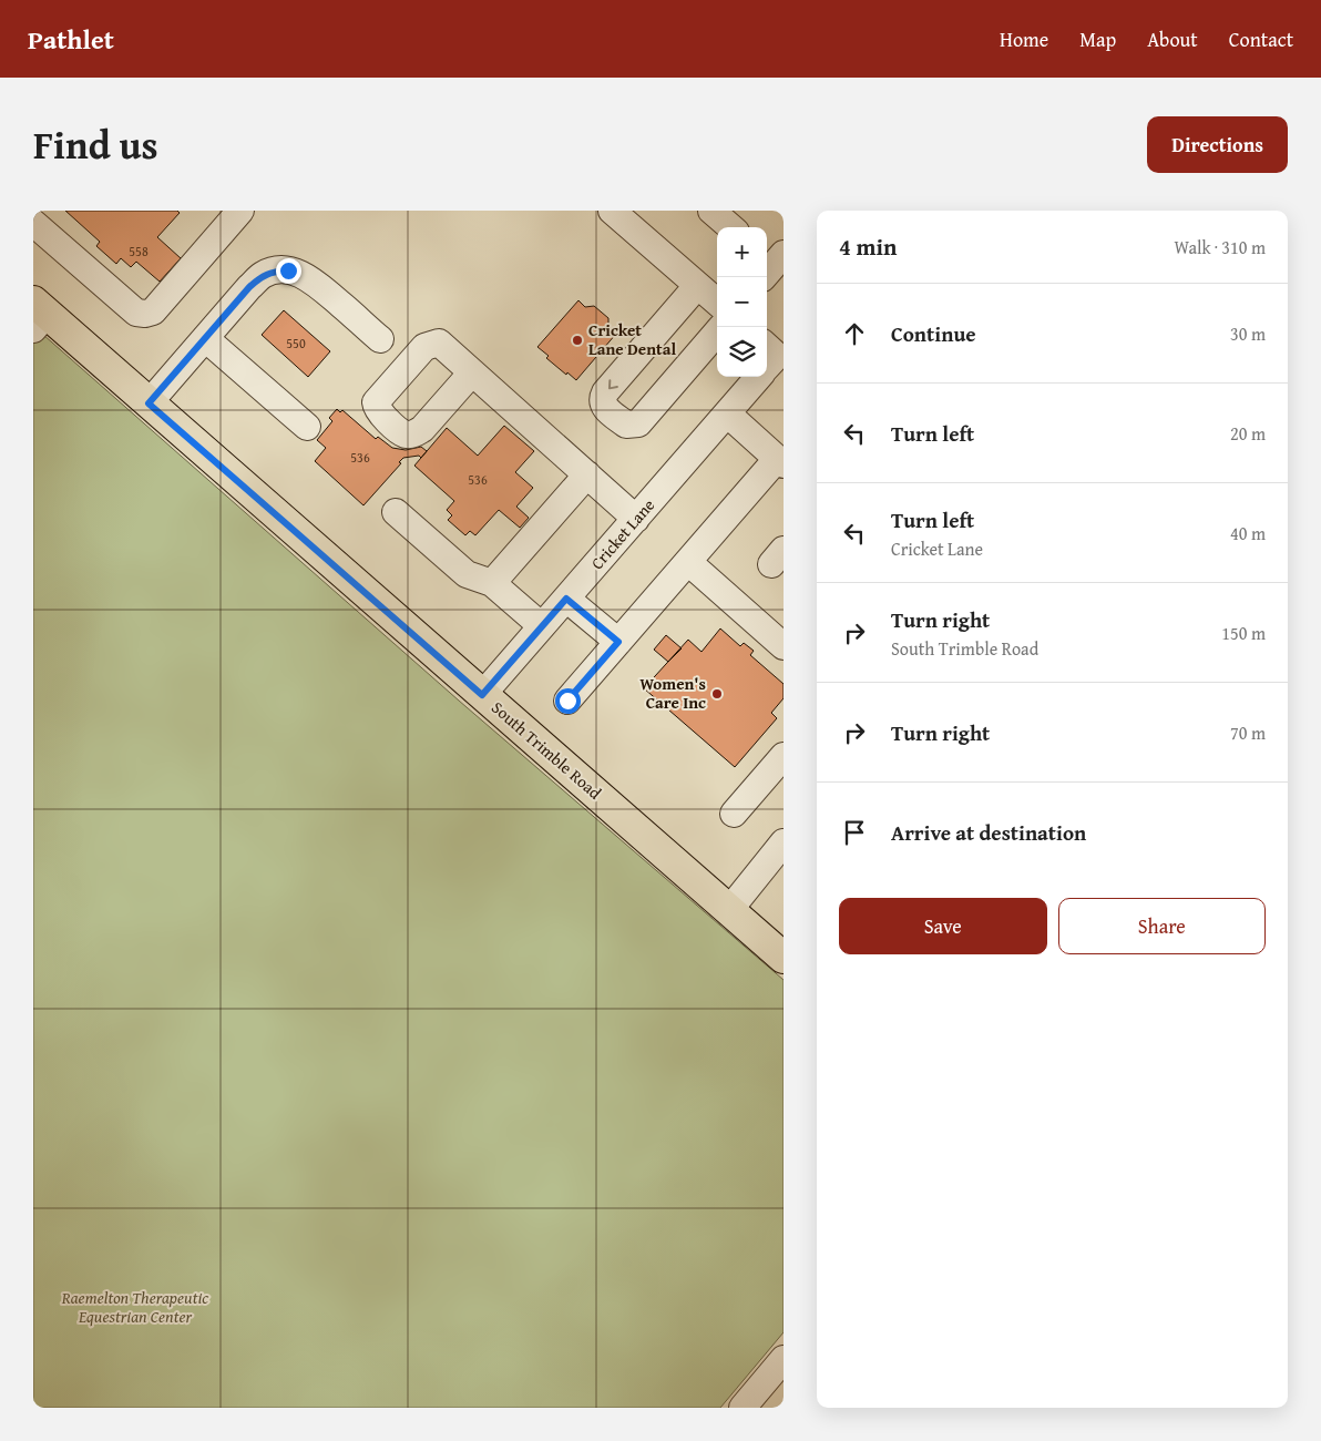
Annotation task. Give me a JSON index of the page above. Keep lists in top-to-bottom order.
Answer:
{
  "streets": {
    "main road": ["South Trimble Road"],
    "street": ["Cricket Lane"]
  },
  "crossings": [
    ["Cricket Lane", "South Trimble Road"]
  ],
  "parks": ["Raemelton Therapeutic Equestrian Center"],
  "places": ["Cricket Lane Dental", "Women's Care Inc"],
  "house_numbers": [
    "558",
    "550",
    "536",
    "536"
  ],
  "page": {
    "header": "Pathlet",
    "nav": [
      "Home",
      "Map",
      "About",
      "Contact"
    ],
    "title": "Find us",
    "buttons": [
      "Directions",
      ["Save", "Share"]
    ],
    "heading": ["4 min", "Walk · 310 m"],
    "map_buttons": ["+", "−"],
    "list": [
      ["Continue", "30 m"],
      ["Turn left", "20 m"],
      ["Turn left", "Cricket Lane", "40 m"],
      ["Turn right", "South Trimble Road", "150 m"],
      ["Turn right", "70 m"],
      "Arrive at destination"
    ]
  }
}
